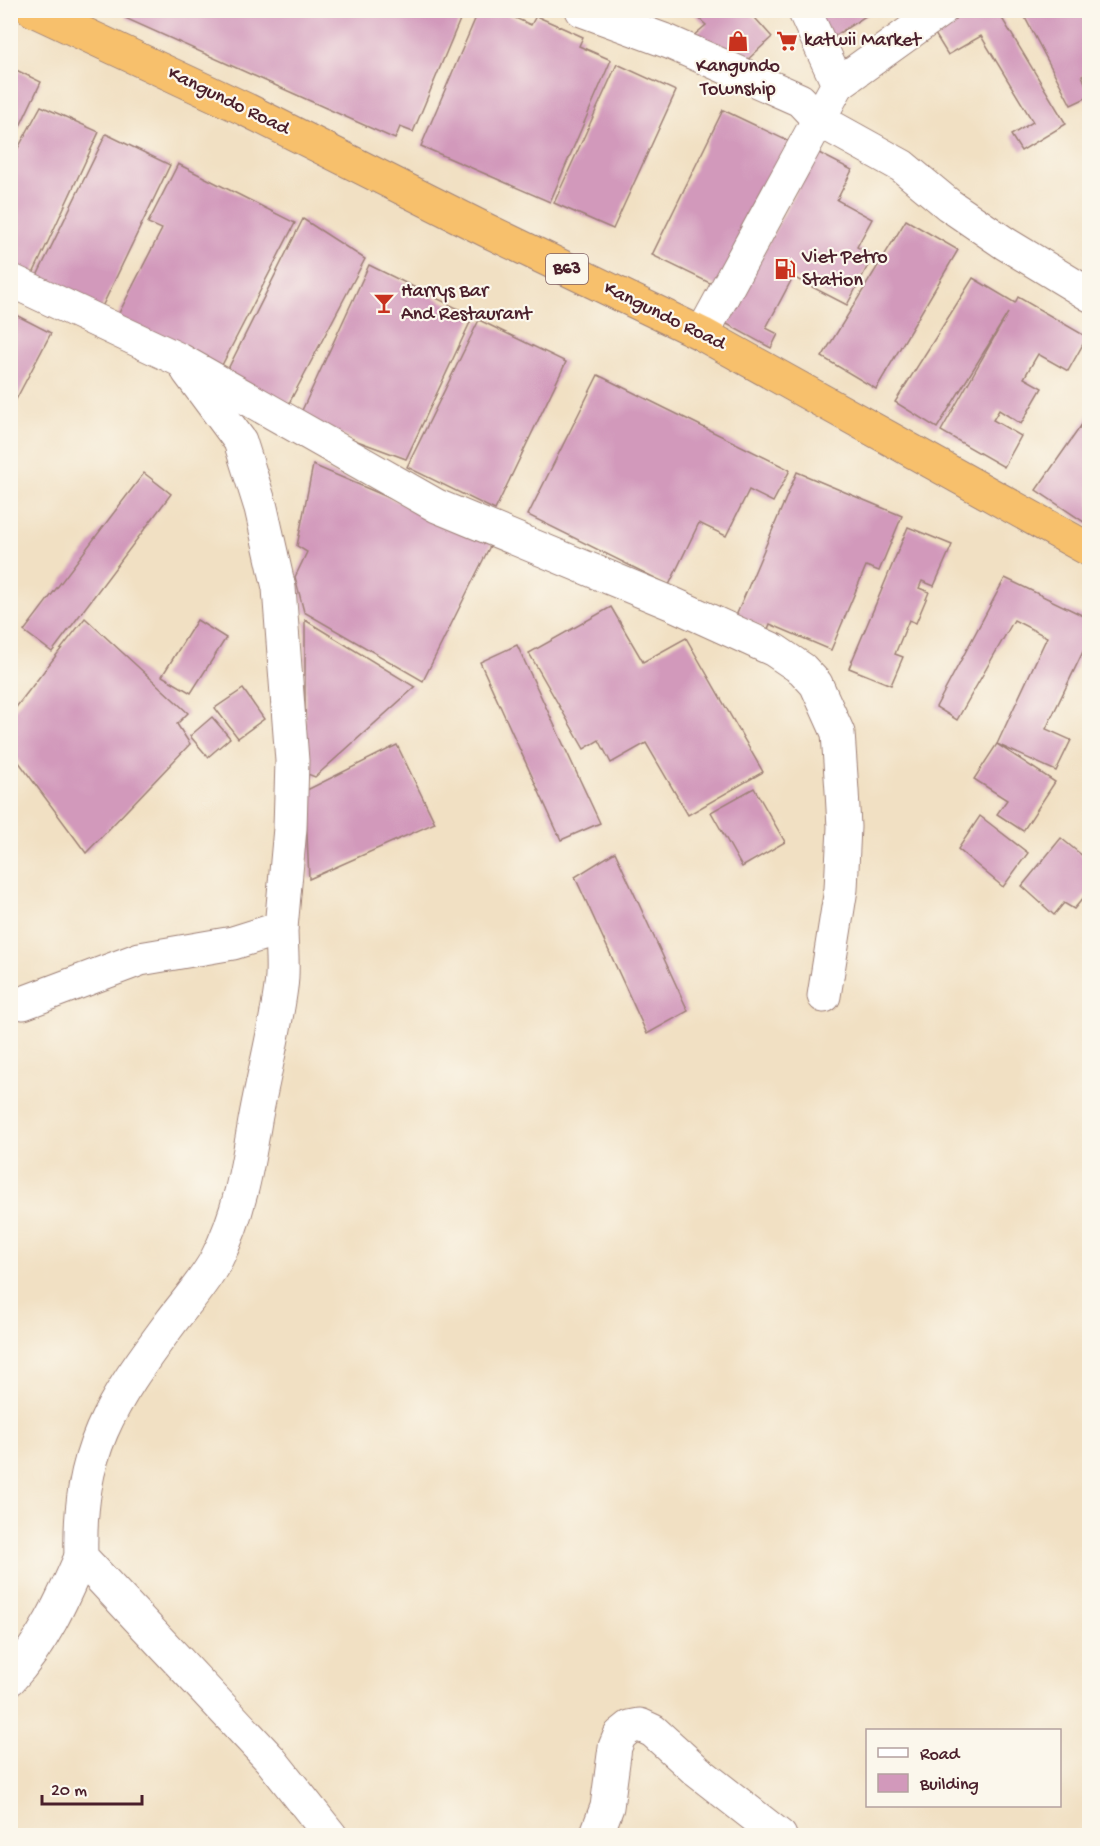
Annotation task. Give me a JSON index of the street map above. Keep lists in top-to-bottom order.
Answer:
{
  "streets": {
    "highway": ["Kangundo Road", "B63"]
  },
  "places": {
    "shop": ["Kangundo Township"],
    "supermarket": ["katwii Market"],
    "fuel station": ["Viet Petro Station"],
    "bar": ["Harrys Bar And Restaurant"]
  },
  "legend": ["Road", "Building"],
  "scale_bar": "20 m"
}
